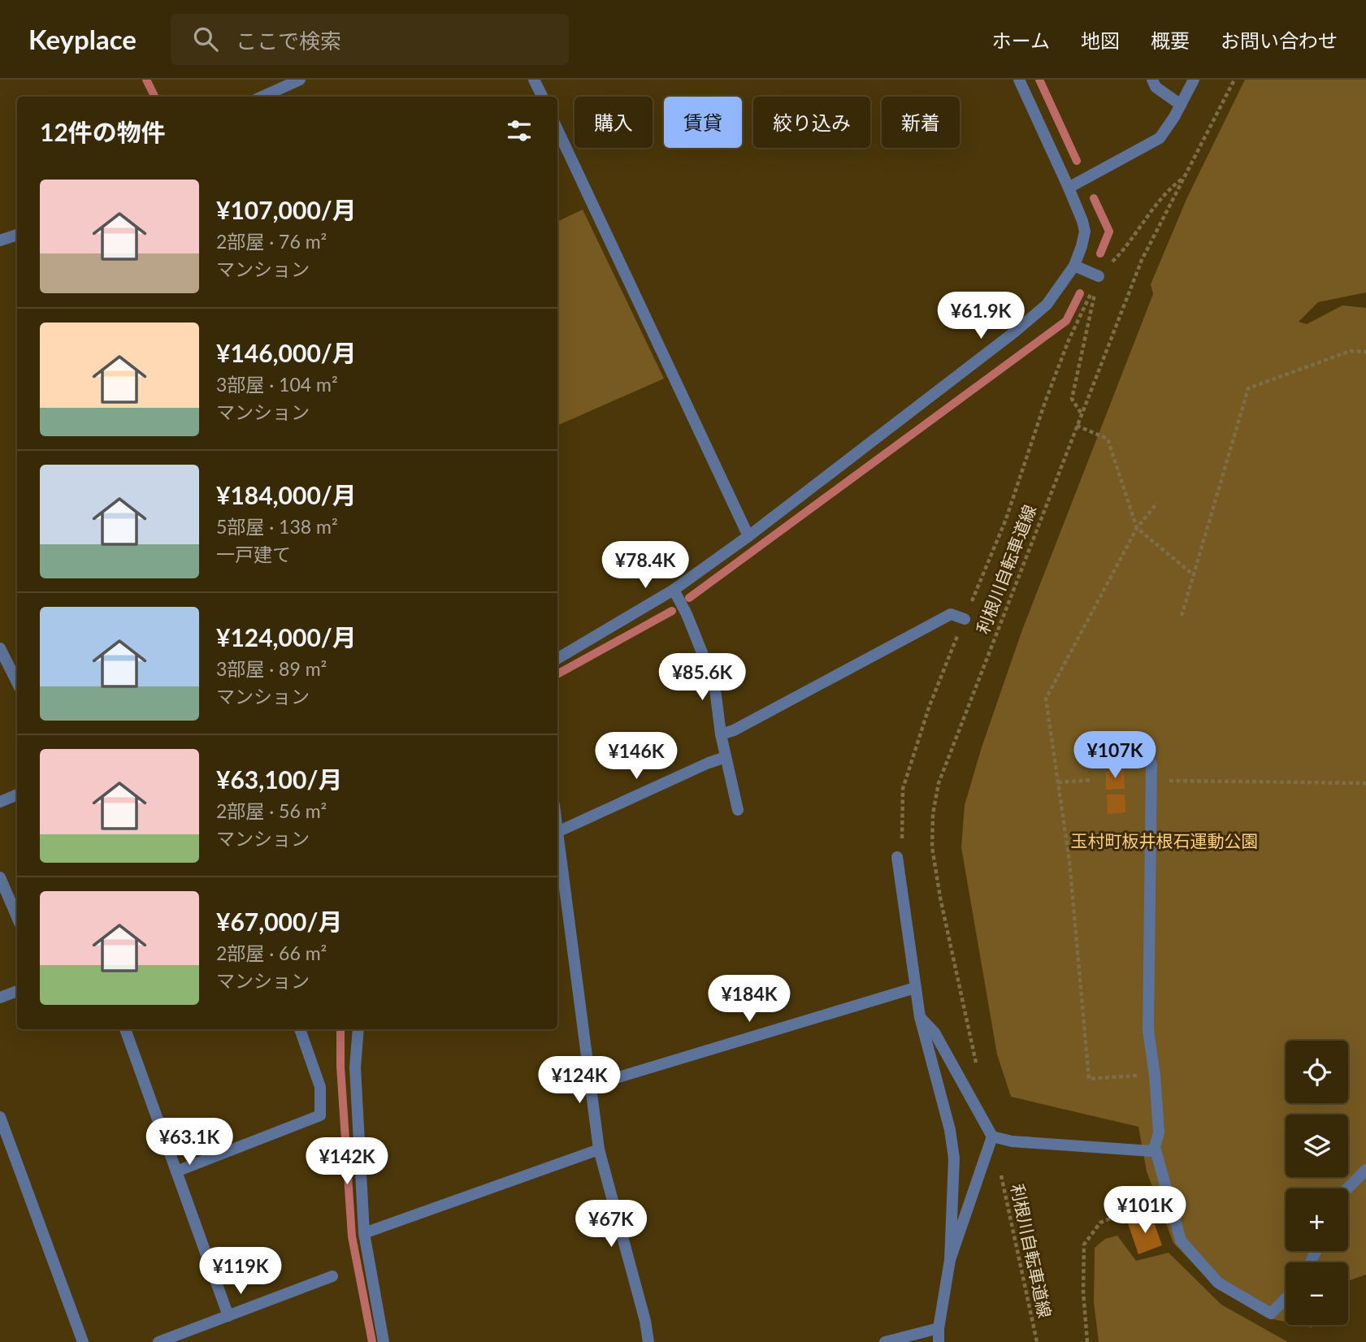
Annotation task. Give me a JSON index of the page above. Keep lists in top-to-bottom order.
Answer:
{
  "streets": {
    "path": ["利根川自転車道線"]
  },
  "parks": ["玉村町板井根石運動公園"],
  "page": {
    "header": "Keyplace",
    "search": "ここで検索",
    "nav": [
      "ホーム",
      "地図",
      "概要",
      "お問い合わせ"
    ],
    "chip": [
      "購入",
      "賃貸",
      "絞り込み",
      "新着"
    ],
    "heading": "12件の物件",
    "list": [
      {
        "name": "¥107,000/月",
        "note": "2部屋 · 76 m² · マンション"
      },
      {
        "name": "¥146,000/月",
        "note": "3部屋 · 104 m² · マンション"
      },
      {
        "name": "¥184,000/月",
        "note": "5部屋 · 138 m² · 一戸建て"
      },
      {
        "name": "¥124,000/月",
        "note": "3部屋 · 89 m² · マンション"
      },
      {
        "name": "¥63,100/月",
        "note": "2部屋 · 56 m² · マンション"
      },
      {
        "name": "¥67,000/月",
        "note": "2部屋 · 66 m² · マンション"
      }
    ],
    "price": [
      "¥61.9K",
      "¥78.4K",
      "¥85.6K",
      "¥107K",
      "¥146K",
      "¥184K",
      "¥124K",
      "¥63.1K",
      "¥142K",
      "¥101K",
      "¥67K",
      "¥119K"
    ],
    "map_buttons": ["+", "−"]
  }
}
